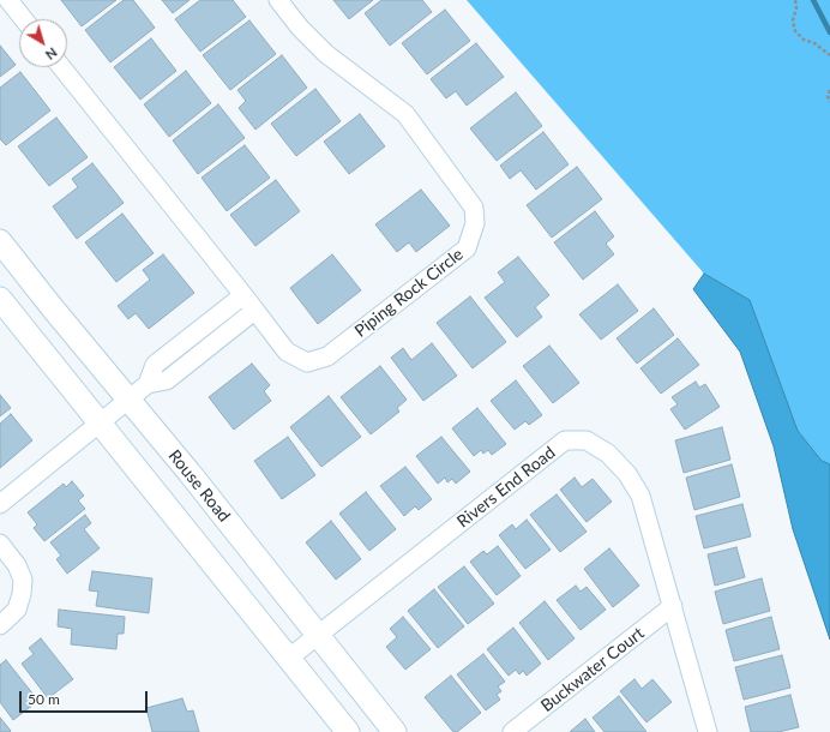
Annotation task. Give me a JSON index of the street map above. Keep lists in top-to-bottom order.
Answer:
{
  "streets": {
    "street": [
      "Piping Rock Circle",
      "Rouse Road",
      "Rivers End Road",
      "Buckwater Court"
    ]
  },
  "crossings": [
    ["Rouse Road", "Rivers End Road"],
    ["Rivers End Road", "Buckwater Court"]
  ],
  "scale_bar": "50 m",
  "north": "bottom right"
}
